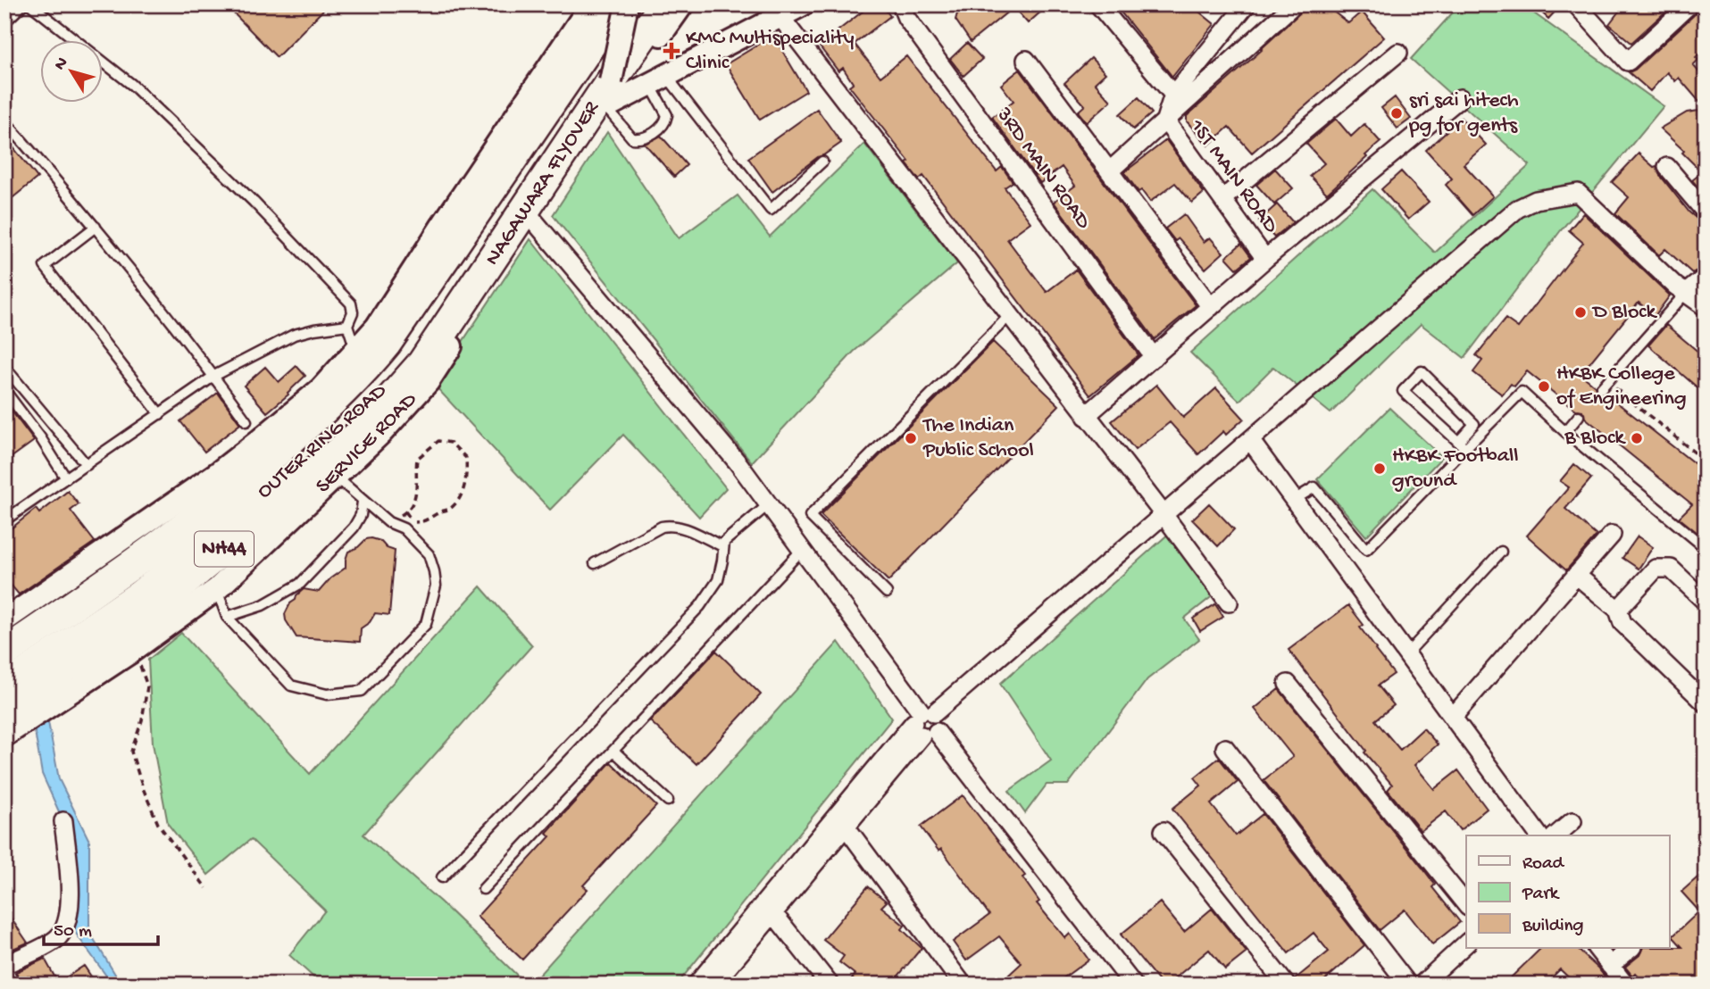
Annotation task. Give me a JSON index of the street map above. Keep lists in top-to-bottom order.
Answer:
{
  "streets": {
    "highway": ["NAGAWARA FLYOVER", "OUTER RING ROAD", "NH44"],
    "street": ["3RD MAIN ROAD", "1ST MAIN ROAD", "SERVICE ROAD"]
  },
  "crossings": [
    ["NAGAWARA FLYOVER", "SERVICE ROAD"],
    ["OUTER RING ROAD", "NH44"]
  ],
  "places": {
    "health": ["KMC Multispeciality Clinic"],
    "other": [
      "sri sai hitech pg for gents",
      "D Block",
      "HKBK College of Engineering",
      "The Indian Public School",
      "B Block",
      "HKBK Football ground"
    ]
  },
  "legend": ["Road", "Park", "Building"],
  "scale_bar": "50 m",
  "north": "top left"
}
